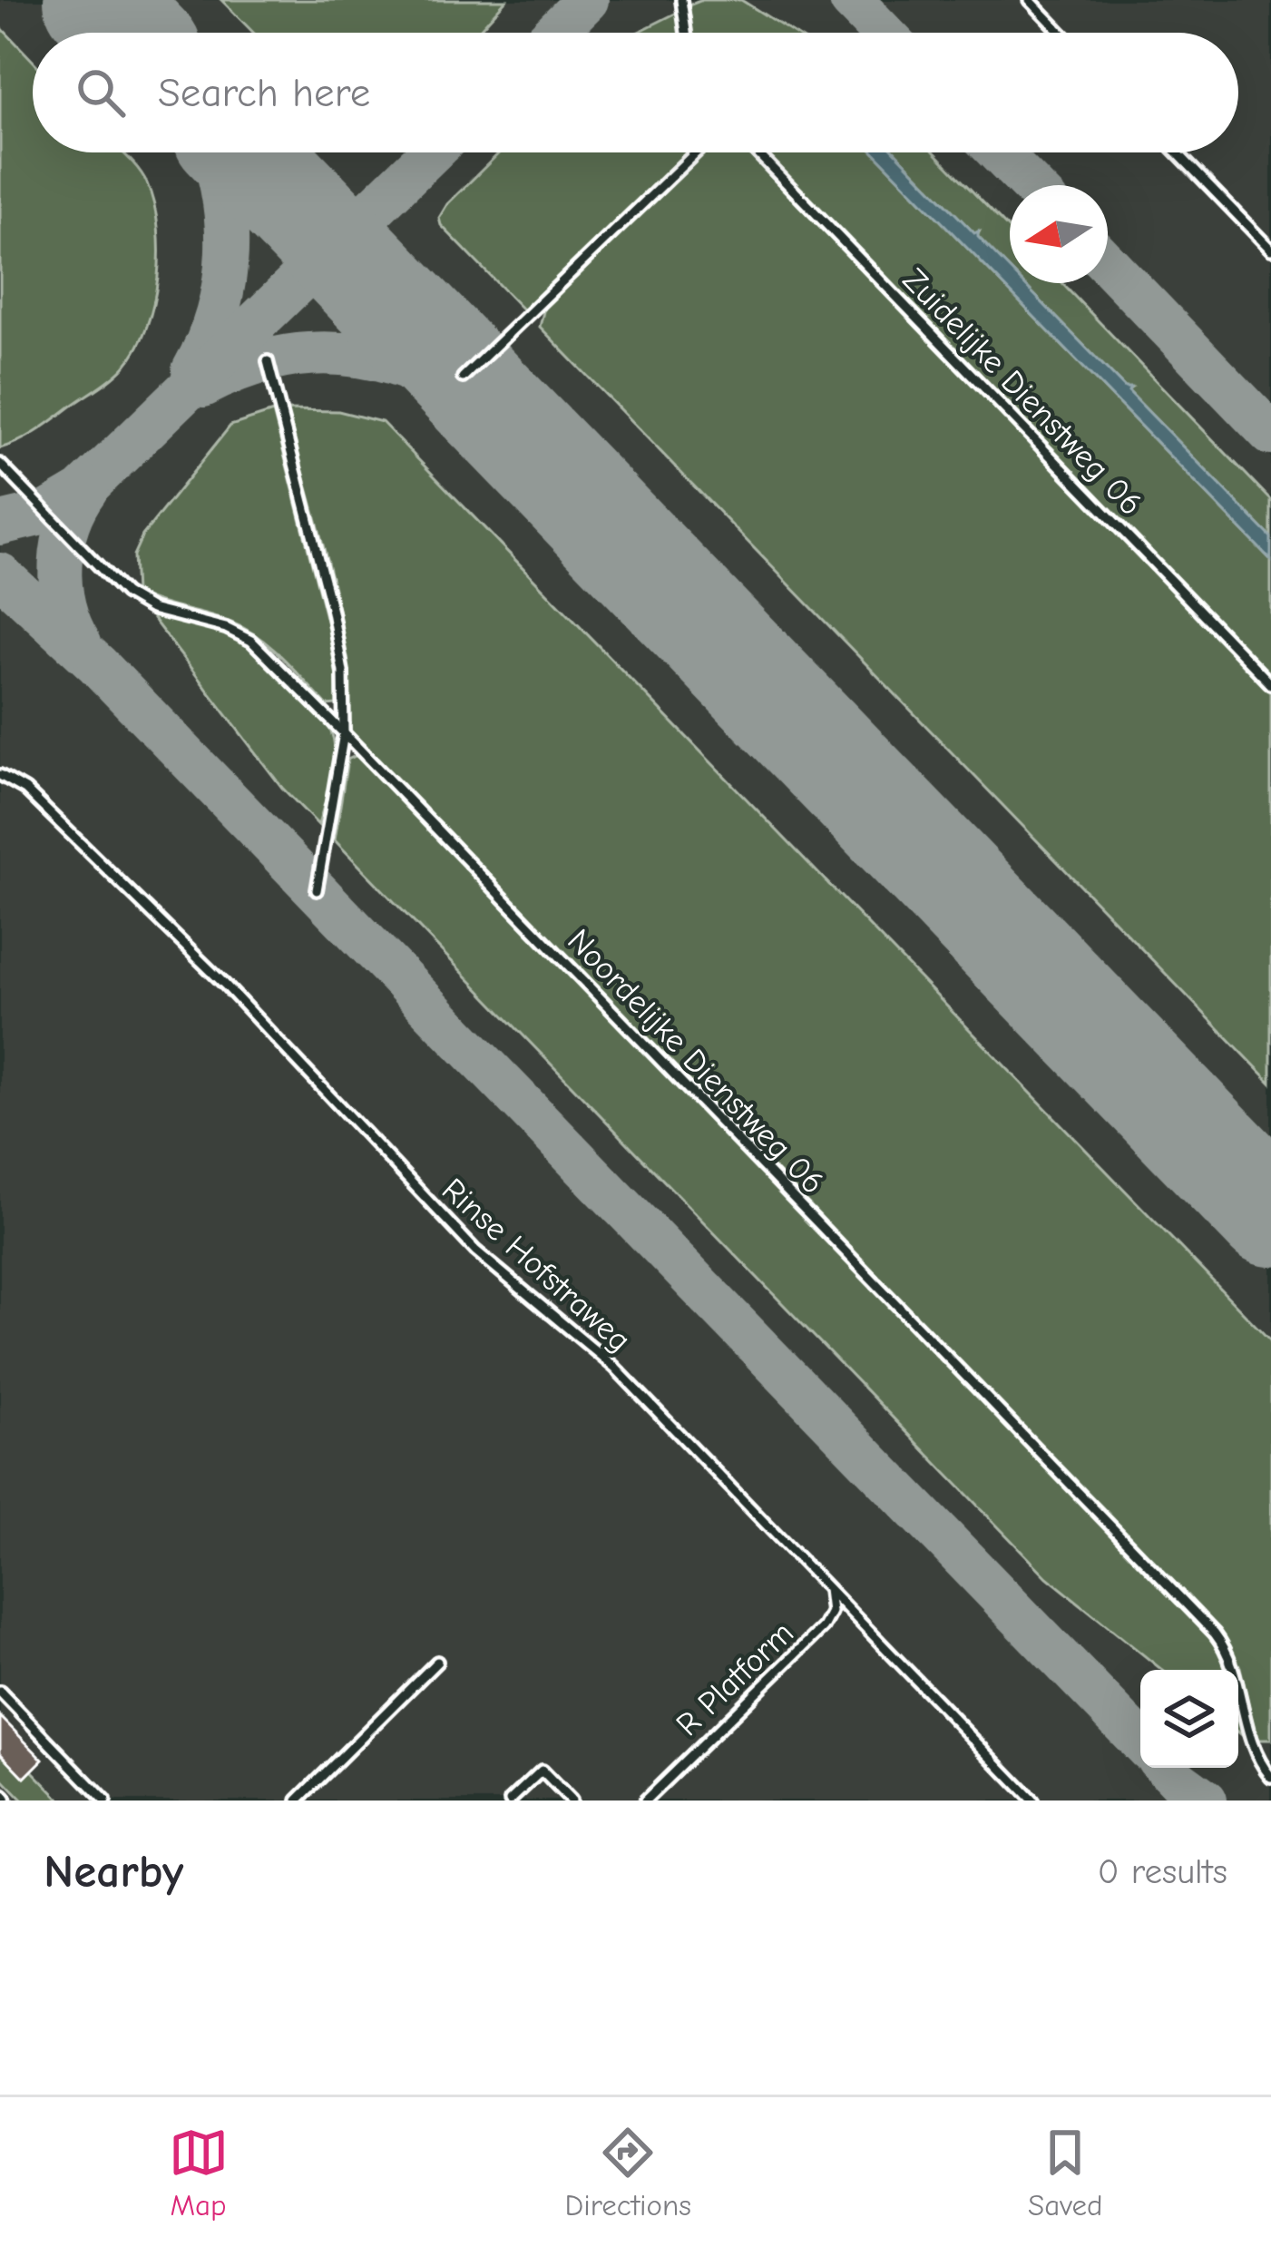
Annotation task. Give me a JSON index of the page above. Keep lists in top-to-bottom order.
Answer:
{
  "streets": {
    "lane": [
      "Zuidelijke Dienstweg 06",
      "Noordelijke Dienstweg 06",
      "Rinse Hofstraweg",
      "R Platform"
    ]
  },
  "crossings": [
    ["Rinse Hofstraweg", "R Platform"]
  ],
  "north": "left",
  "page": {
    "search": "Search here",
    "heading": ["Nearby", "0 results"],
    "nav": ["Map", "Directions", "Saved"]
  }
}
